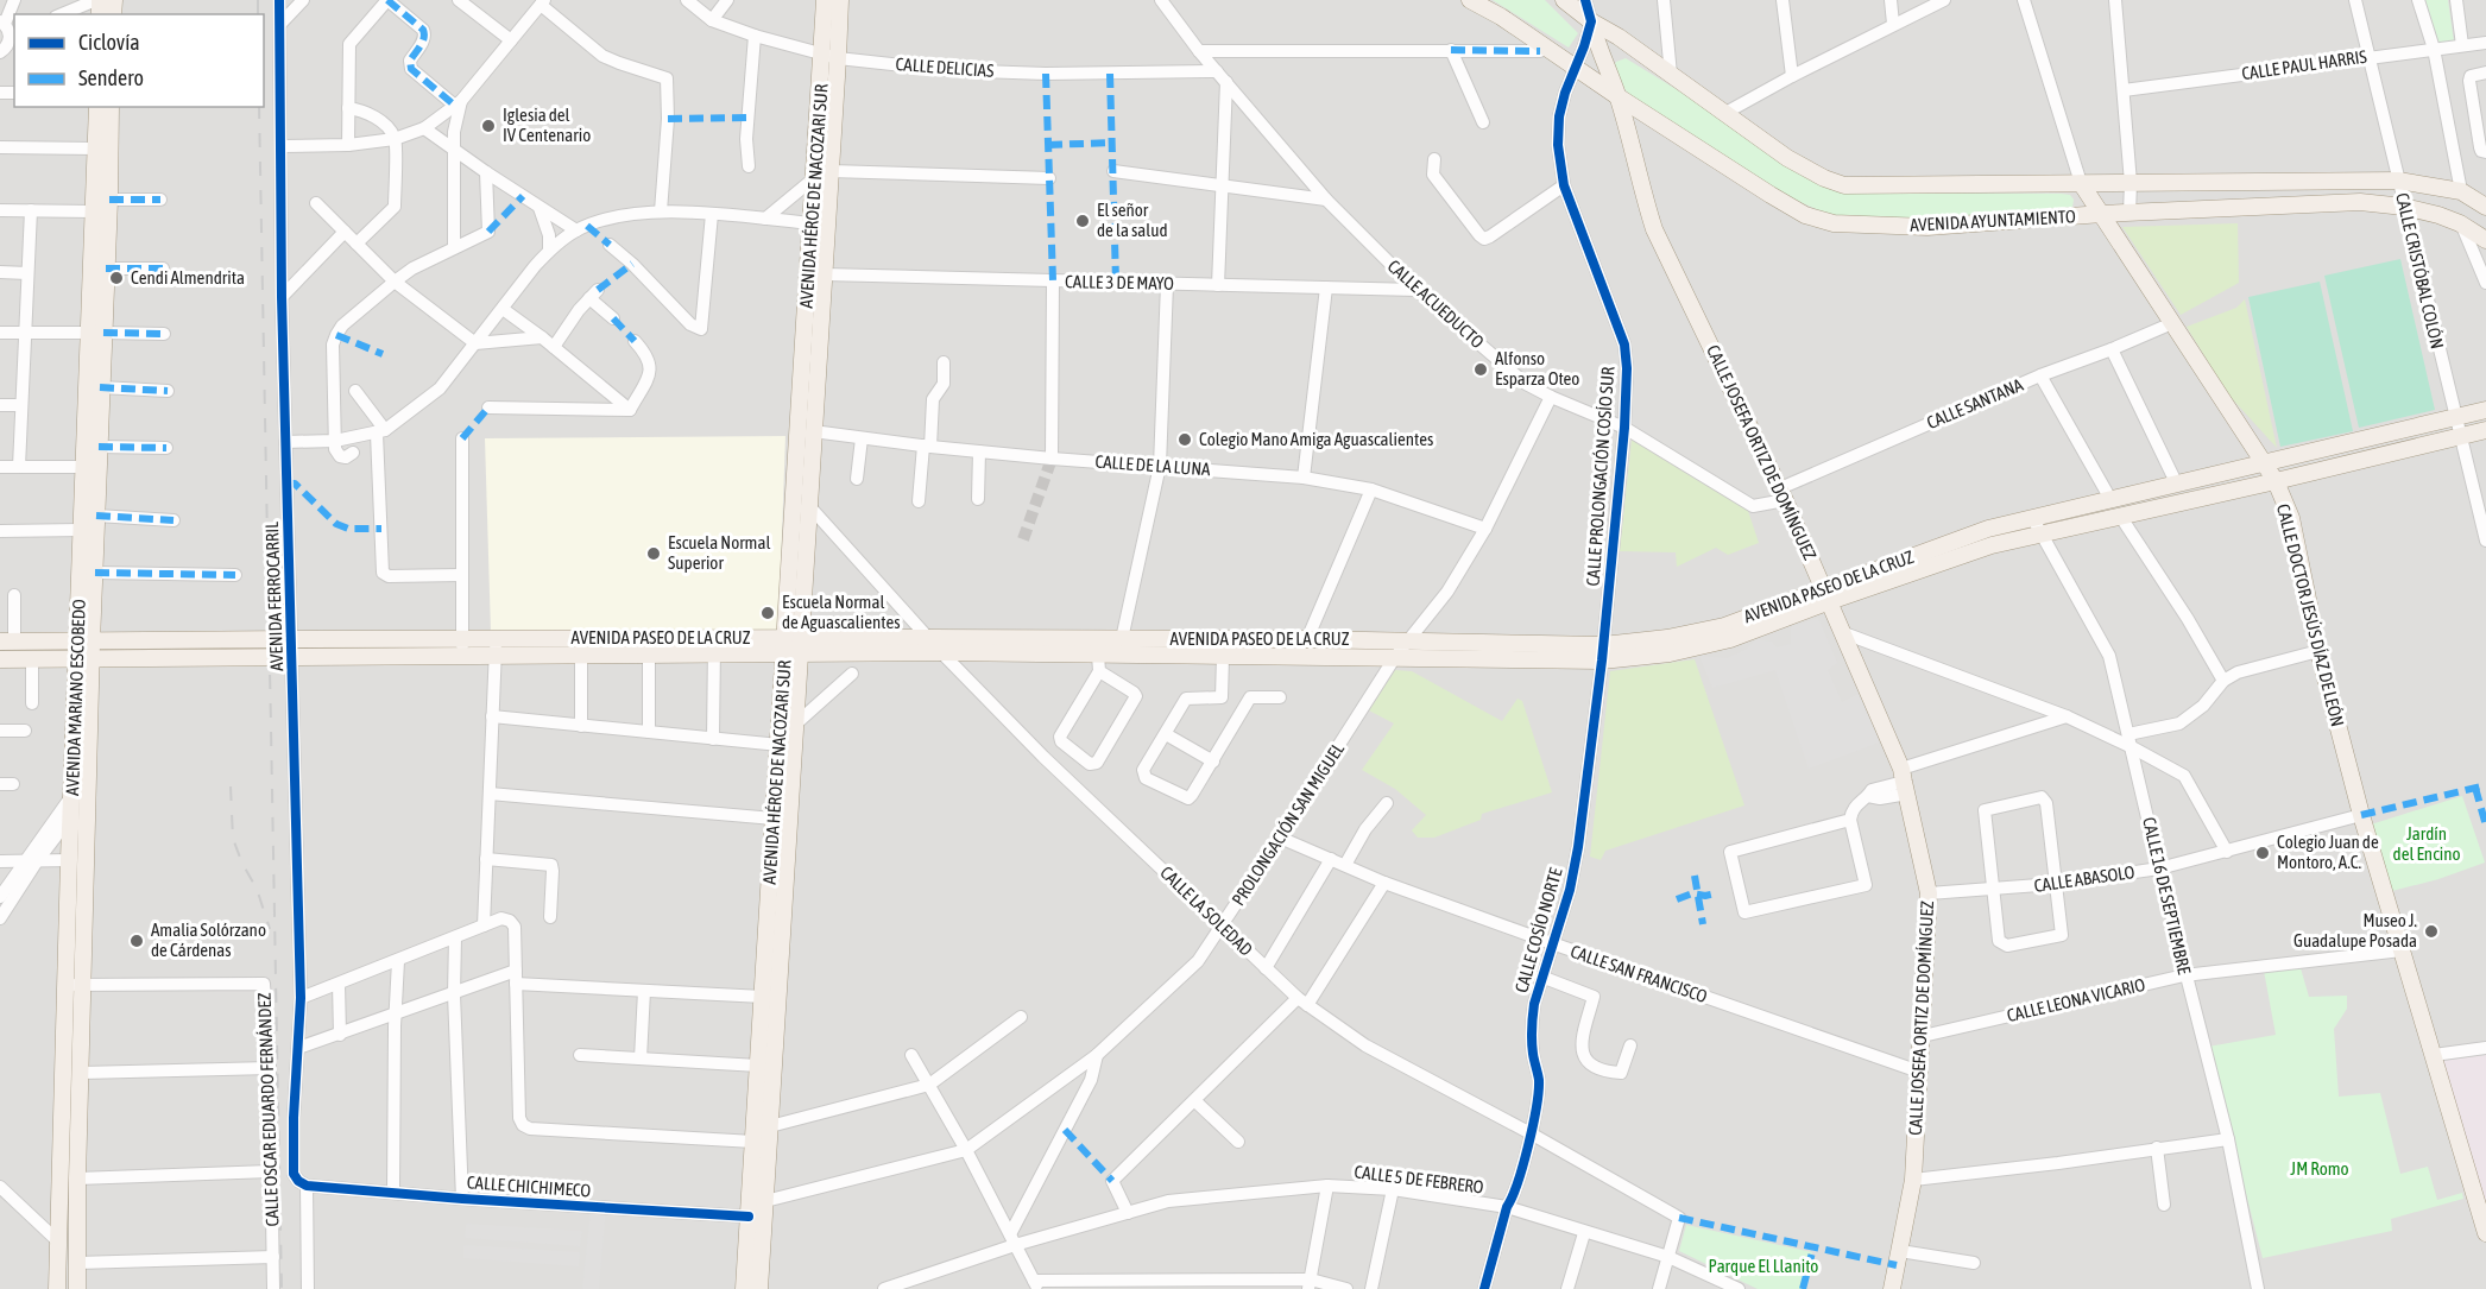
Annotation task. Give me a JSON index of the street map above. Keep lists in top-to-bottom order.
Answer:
{
  "streets": {
    "main road": [
      "AVENIDA HÉROE DE NACOZARI SUR",
      "AVENIDA AYUNTAMIENTO",
      "CALLE JOSEFA ORTIZ DE DOMÍNGUEZ",
      "AVENIDA PASEO DE LA CRUZ",
      "CALLE DOCTOR JESÚS DÍAZ DE LEÓN",
      "AVENIDA MARIANO ESCOBEDO"
    ],
    "street": [
      "CALLE PAUL HARRIS",
      "CALLE DELICIAS",
      "CALLE CRISTÓBAL COLÓN",
      "CALLE 3 DE MAYO",
      "CALLE ACUEDUCTO",
      "CALLE SANTANA",
      "CALLE DE LA LUNA",
      "CALLE PROLONGACIÓN COSÍO SUR",
      "AVENIDA FERROCARRIL",
      "PROLONGACIÓN SAN MIGUEL",
      "CALLE ABASOLO",
      "CALLE 16 DE SEPTIEMBRE",
      "CALLE LA SOLEDAD",
      "CALLE COSÍO NORTE",
      "CALLE SAN FRANCISCO",
      "CALLE LEONA VICARIO",
      "CALLE OSCAR EDUARDO FERNÁNDEZ",
      "CALLE 5 DE FEBRERO",
      "CALLE CHICHIMECO"
    ]
  },
  "crossings": [
    ["CALLE PAUL HARRIS", "CALLE CRISTÓBAL COLÓN"],
    ["CALLE DELICIAS", "AVENIDA HÉROE DE NACOZARI SUR"],
    ["CALLE DELICIAS", "CALLE ACUEDUCTO"],
    ["AVENIDA HÉROE DE NACOZARI SUR", "CALLE 3 DE MAYO"],
    ["AVENIDA HÉROE DE NACOZARI SUR", "CALLE DE LA LUNA"],
    ["AVENIDA HÉROE DE NACOZARI SUR", "AVENIDA PASEO DE LA CRUZ"],
    ["AVENIDA HÉROE DE NACOZARI SUR", "PROLONGACIÓN SAN MIGUEL"],
    ["AVENIDA HÉROE DE NACOZARI SUR", "CALLE LA SOLEDAD"],
    ["AVENIDA HÉROE DE NACOZARI SUR", "CALLE CHICHIMECO"],
    ["AVENIDA AYUNTAMIENTO", "CALLE CRISTÓBAL COLÓN"],
    ["AVENIDA AYUNTAMIENTO", "CALLE JOSEFA ORTIZ DE DOMÍNGUEZ"],
    ["AVENIDA AYUNTAMIENTO", "CALLE PROLONGACIÓN COSÍO SUR"],
    ["AVENIDA AYUNTAMIENTO", "CALLE DOCTOR JESÚS DÍAZ DE LEÓN"],
    ["CALLE CRISTÓBAL COLÓN", "AVENIDA PASEO DE LA CRUZ"],
    ["CALLE 3 DE MAYO", "CALLE ACUEDUCTO"],
    ["CALLE ACUEDUCTO", "CALLE SANTANA"],
    ["CALLE ACUEDUCTO", "CALLE JOSEFA ORTIZ DE DOMÍNGUEZ"],
    ["CALLE ACUEDUCTO", "CALLE PROLONGACIÓN COSÍO SUR"],
    ["CALLE ACUEDUCTO", "PROLONGACIÓN SAN MIGUEL"],
    ["CALLE SANTANA", "CALLE JOSEFA ORTIZ DE DOMÍNGUEZ"],
    ["CALLE SANTANA", "CALLE DOCTOR JESÚS DÍAZ DE LEÓN"],
    ["CALLE JOSEFA ORTIZ DE DOMÍNGUEZ", "CALLE PROLONGACIÓN COSÍO SUR"],
    ["CALLE JOSEFA ORTIZ DE DOMÍNGUEZ", "AVENIDA PASEO DE LA CRUZ"],
    ["CALLE JOSEFA ORTIZ DE DOMÍNGUEZ", "CALLE ABASOLO"],
    ["CALLE JOSEFA ORTIZ DE DOMÍNGUEZ", "CALLE SAN FRANCISCO"],
    ["CALLE JOSEFA ORTIZ DE DOMÍNGUEZ", "CALLE LEONA VICARIO"],
    ["CALLE DE LA LUNA", "PROLONGACIÓN SAN MIGUEL"],
    ["CALLE PROLONGACIÓN COSÍO SUR", "AVENIDA PASEO DE LA CRUZ"],
    ["CALLE PROLONGACIÓN COSÍO SUR", "CALLE COSÍO NORTE"],
    ["AVENIDA PASEO DE LA CRUZ", "AVENIDA FERROCARRIL"],
    ["AVENIDA PASEO DE LA CRUZ", "CALLE DOCTOR JESÚS DÍAZ DE LEÓN"],
    ["AVENIDA PASEO DE LA CRUZ", "AVENIDA MARIANO ESCOBEDO"],
    ["AVENIDA PASEO DE LA CRUZ", "PROLONGACIÓN SAN MIGUEL"],
    ["AVENIDA PASEO DE LA CRUZ", "CALLE 16 DE SEPTIEMBRE"],
    ["AVENIDA PASEO DE LA CRUZ", "CALLE LA SOLEDAD"],
    ["AVENIDA PASEO DE LA CRUZ", "CALLE COSÍO NORTE"],
    ["AVENIDA FERROCARRIL", "CALLE CHICHIMECO"],
    ["CALLE DOCTOR JESÚS DÍAZ DE LEÓN", "CALLE ABASOLO"],
    ["CALLE DOCTOR JESÚS DÍAZ DE LEÓN", "CALLE LEONA VICARIO"],
    ["AVENIDA MARIANO ESCOBEDO", "CALLE OSCAR EDUARDO FERNÁNDEZ"],
    ["PROLONGACIÓN SAN MIGUEL", "CALLE LA SOLEDAD"],
    ["PROLONGACIÓN SAN MIGUEL", "CALLE SAN FRANCISCO"],
    ["CALLE ABASOLO", "CALLE 16 DE SEPTIEMBRE"],
    ["CALLE 16 DE SEPTIEMBRE", "CALLE LEONA VICARIO"],
    ["CALLE LA SOLEDAD", "CALLE COSÍO NORTE"],
    ["CALLE LA SOLEDAD", "CALLE 5 DE FEBRERO"],
    ["CALLE COSÍO NORTE", "CALLE SAN FRANCISCO"],
    ["CALLE COSÍO NORTE", "CALLE 5 DE FEBRERO"]
  ],
  "parks": ["Jardín del Encino", "JM Romo", "Parque El Llanito"],
  "places": [
    "Iglesia del IV Centenario",
    "El señor de la salud",
    "Cendi Almendrita",
    "Alfonso Esparza Oteo",
    "Colegio Mano Amiga Aguascalientes",
    "Escuela Normal Superior",
    "Escuela Normal de Aguascalientes",
    "Colegio Juan de Montoro, A.C.",
    "Museo J. Guadalupe Posada",
    "Amalia Solórzano de Cárdenas"
  ],
  "legend": ["Ciclovía", "Sendero"]
}
